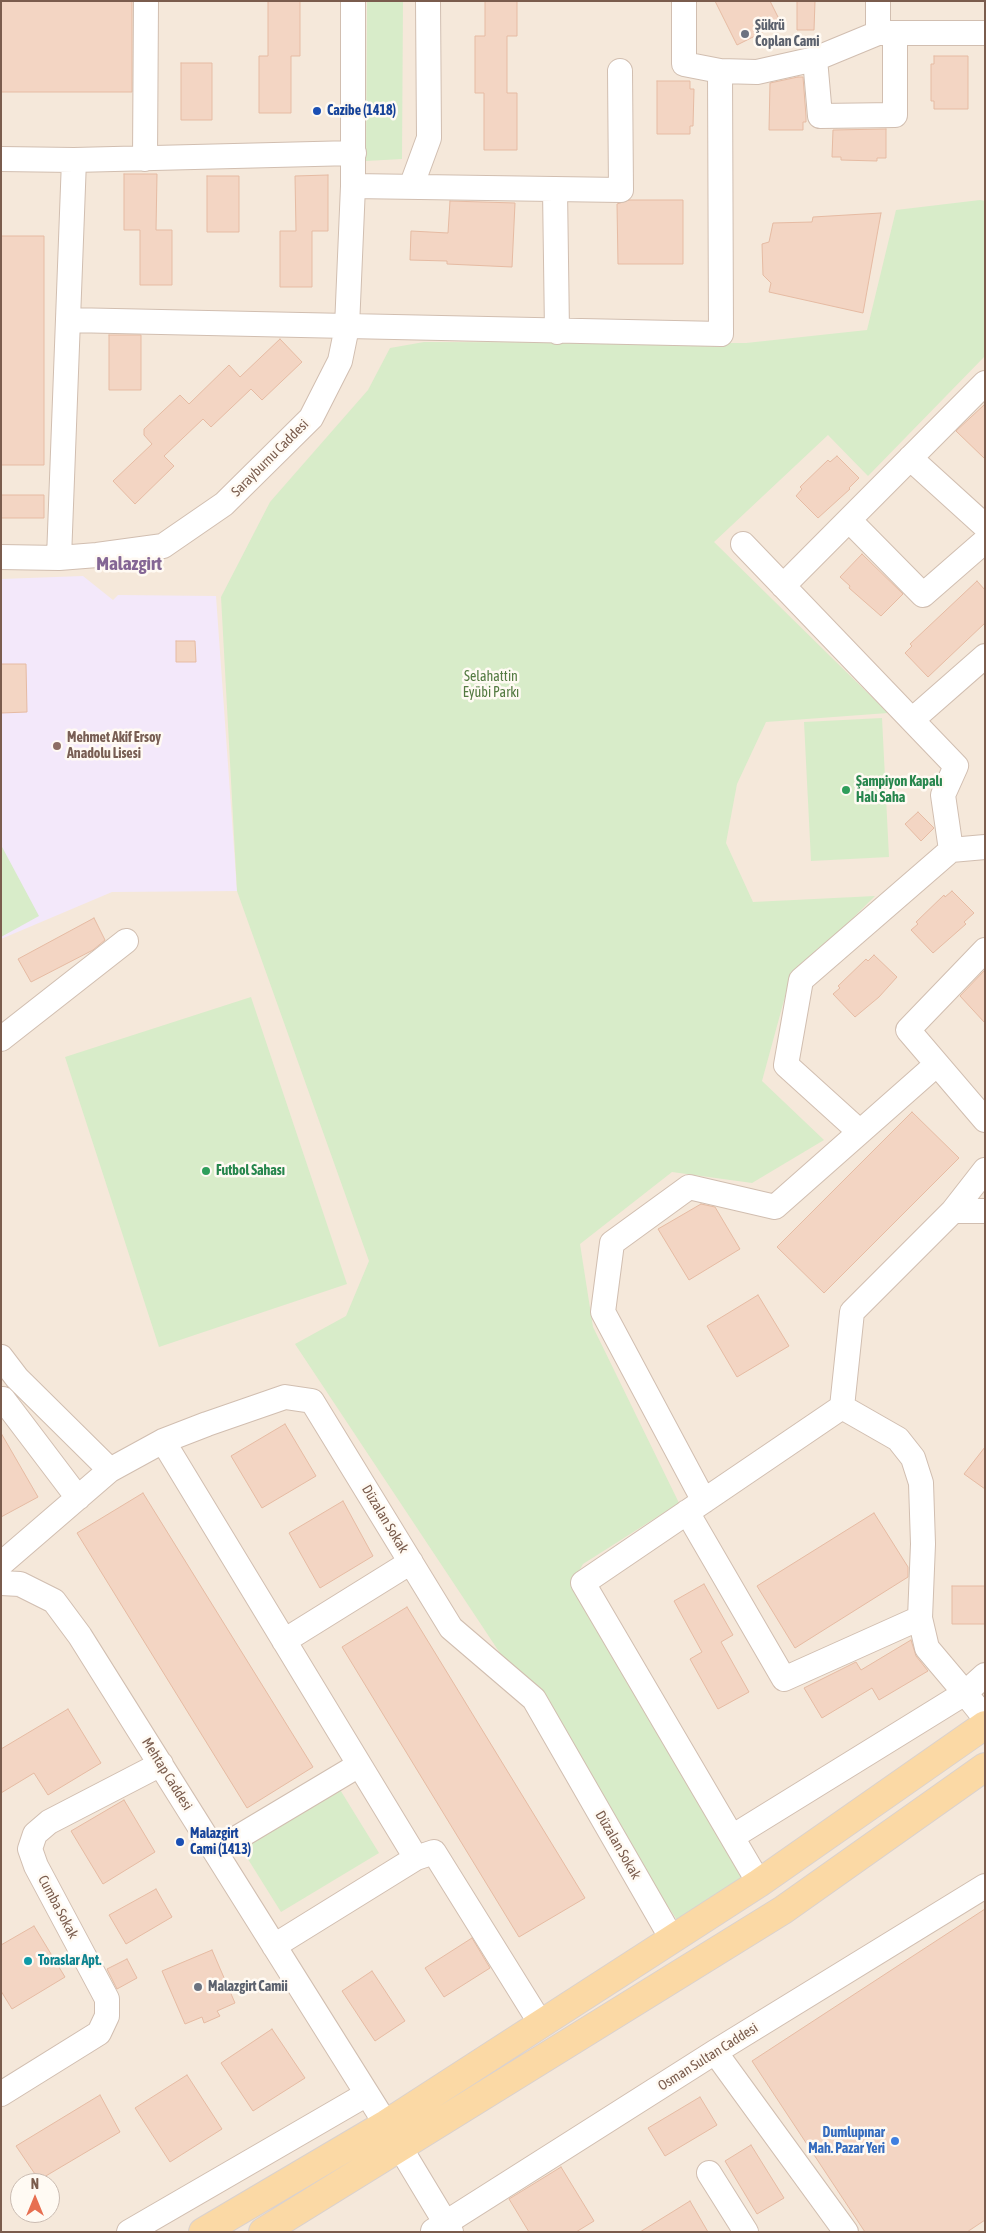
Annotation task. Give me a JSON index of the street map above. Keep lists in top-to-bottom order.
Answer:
{
  "streets": {
    "street": [
      "Sarayburnu Caddesi",
      "Düzalan Sokak",
      "Mehtap Caddesi",
      "Cumba Sokak",
      "Osman Sultan Caddesi"
    ]
  },
  "crossings": [
    ["Mehtap Caddesi", "Cumba Sokak"],
    ["Mehtap Caddesi", "Osman Sultan Caddesi"]
  ],
  "districts": ["Malazgirt"],
  "parks": ["Selahattin Eyübi Parkı"],
  "places": [
    "Şükrü Coplan Cami",
    "Cazibe (1418)",
    "Mehmet Akif Ersoy Anadolu Lisesi",
    "Şampiyon Kapalı Halı Saha",
    "Futbol Sahası",
    "Malazgirt Cami (1413)",
    "Toraslar Apt.",
    "Malazgirt Camii",
    "Dumlupınar Mah. Pazar Yeri"
  ],
  "north": "top"
}
